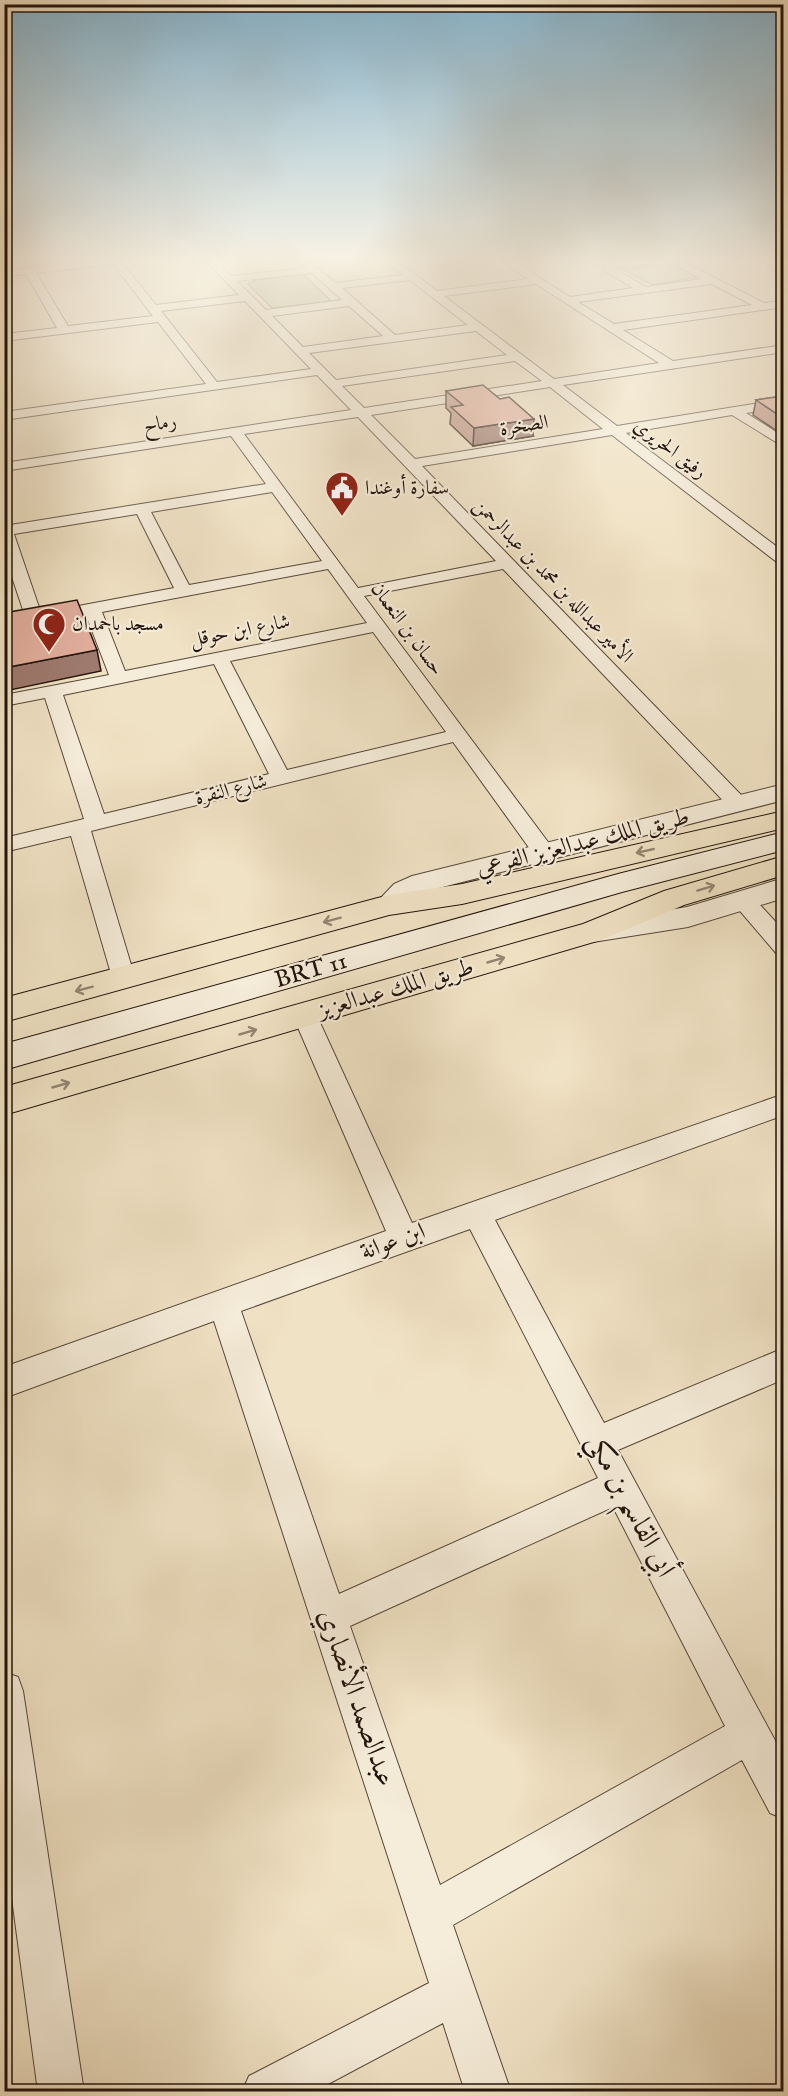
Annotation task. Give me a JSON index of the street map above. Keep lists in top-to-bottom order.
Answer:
{
  "streets": {
    "main road": ["طريق الملك عبدالعزيز الفرعي", "BRT 11", "طريق الملك عبدالعزيز"],
    "street": [
      "رماح",
      "الصخرة",
      "رفيق الحريري",
      "الأمير عبدالله بن محمد بن عبدالرحمن",
      "حسان بن النعمان",
      "شارع ابن حوقل",
      "شارع النقرة",
      "ابن عوانة",
      "أبي القاسم بن مكي",
      "عبدالصمد الأنصاري"
    ]
  },
  "crossings": [
    ["رماح", "رفيق الحريري"],
    ["رماح", "الأمير عبدالله بن محمد بن عبدالرحمن"],
    ["رماح", "حسان بن النعمان"],
    ["الصخرة", "رفيق الحريري"],
    ["الصخرة", "الأمير عبدالله بن محمد بن عبدالرحمن"],
    ["الأمير عبدالله بن محمد بن عبدالرحمن", "طريق الملك عبدالعزيز الفرعي"],
    ["حسان بن النعمان", "شارع ابن حوقل"],
    ["حسان بن النعمان", "شارع النقرة"],
    ["حسان بن النعمان", "طريق الملك عبدالعزيز الفرعي"],
    ["ابن عوانة", "أبي القاسم بن مكي"],
    ["ابن عوانة", "عبدالصمد الأنصاري"]
  ],
  "places": {
    "public building": ["سفارة أوغندا"],
    "mosque": ["مسجد باحمدان"]
  }
}
